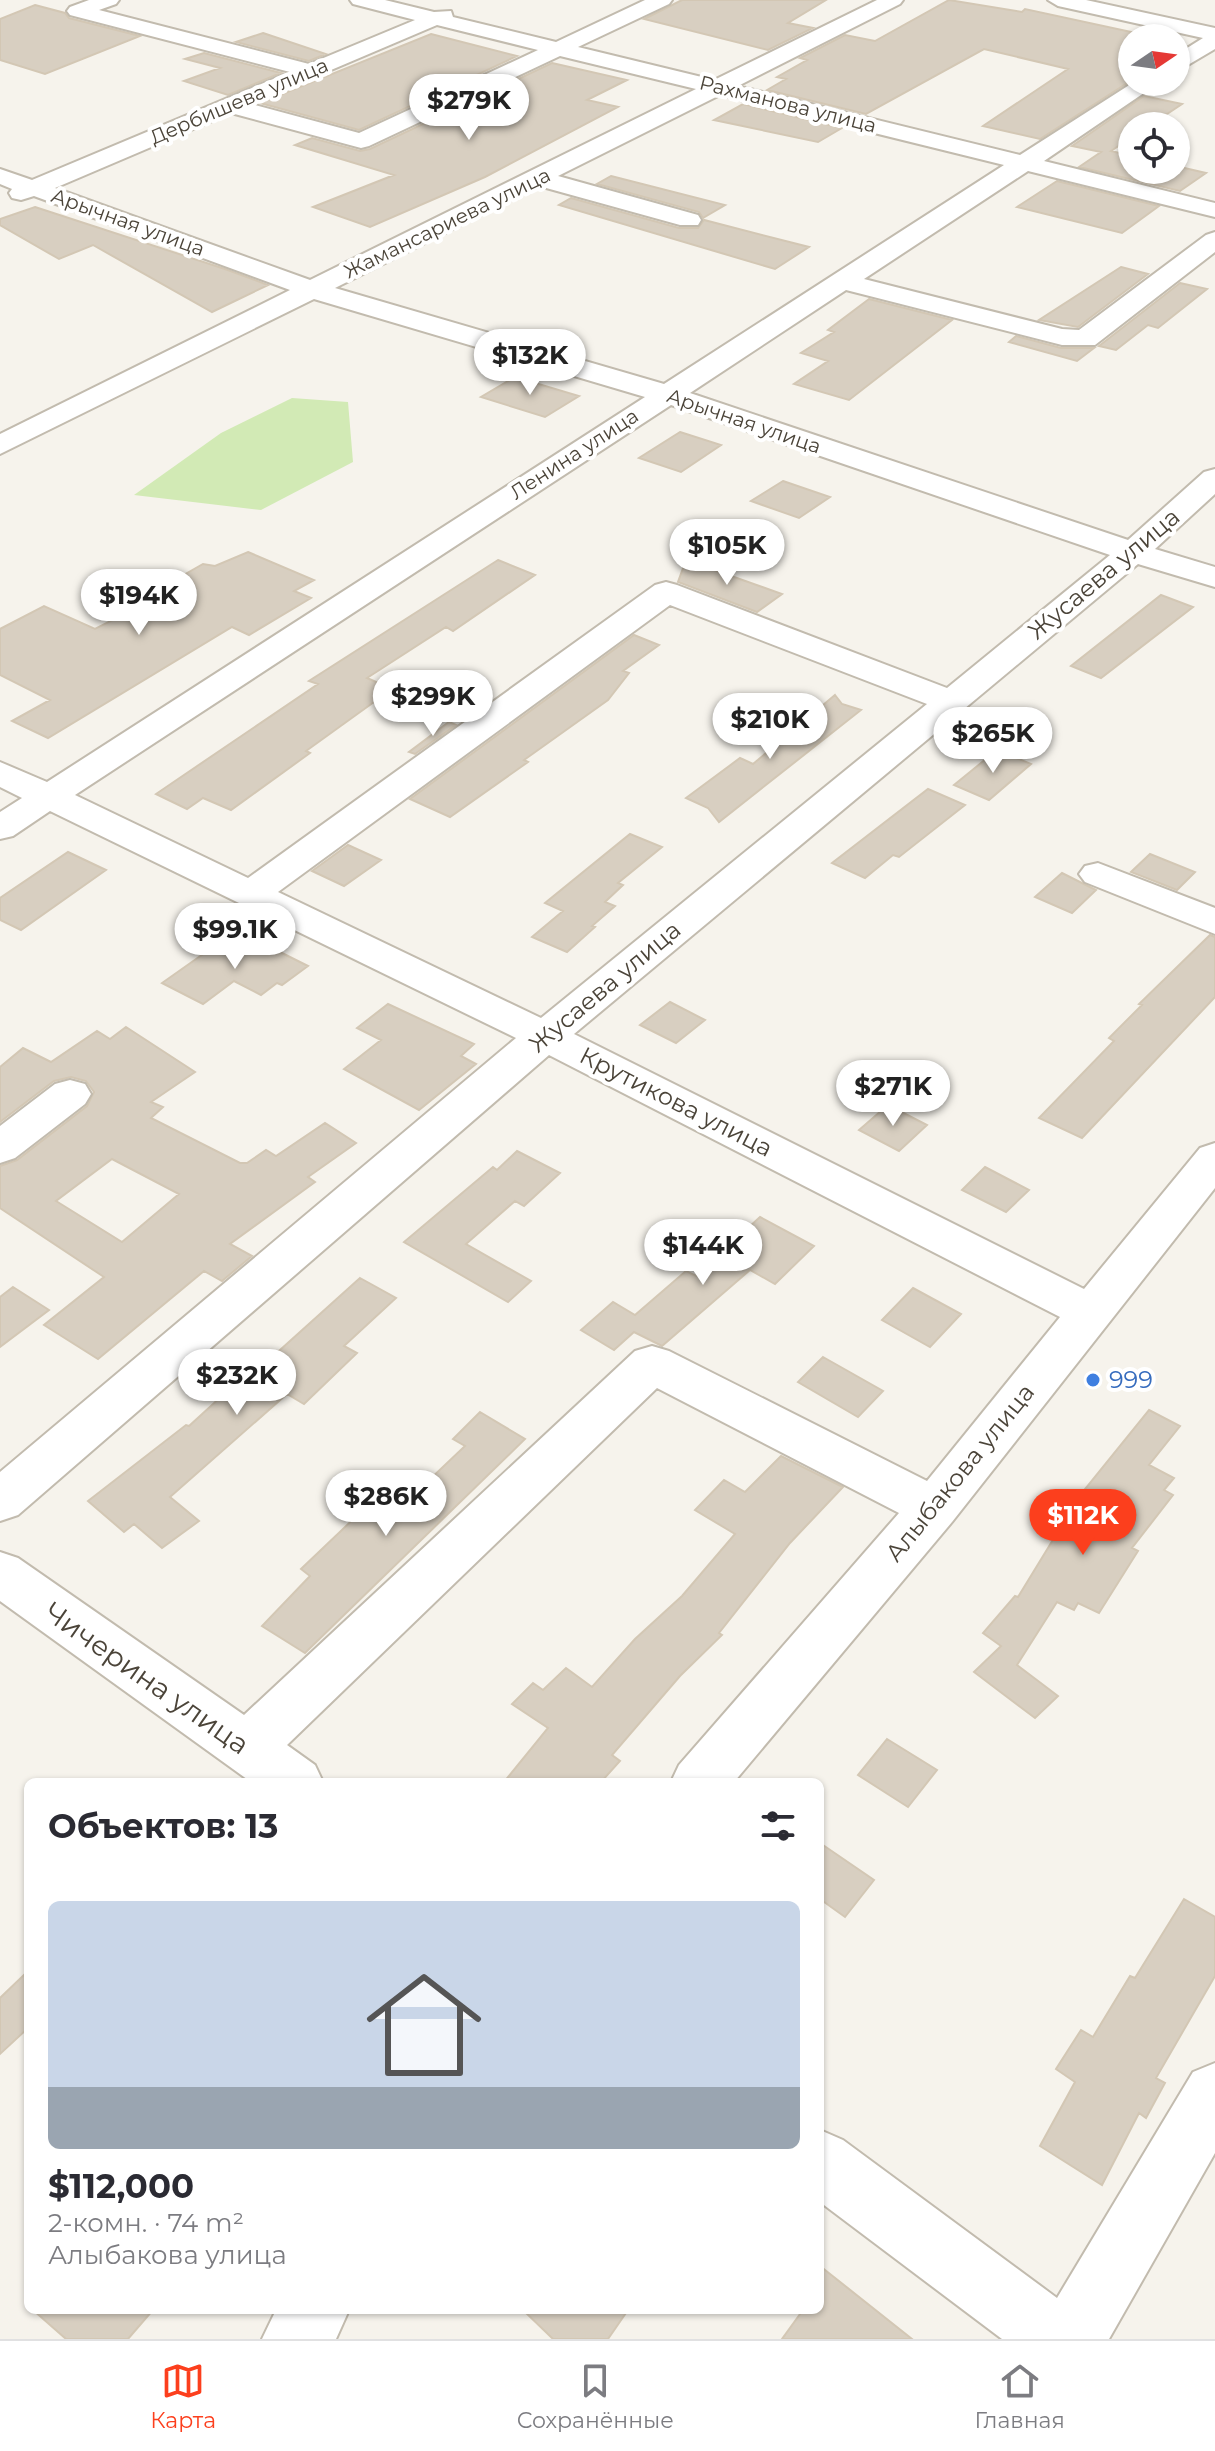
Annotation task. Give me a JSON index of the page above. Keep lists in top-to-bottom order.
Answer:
{
  "streets": {
    "street": [
      "Дербишева улица",
      "Рахманова улица",
      "Арычная улица",
      "Жамансариева улица",
      "Ленина улица",
      "Жусаева улица",
      "Крутикова улица",
      "Алыбакова улица",
      "Чичерина улица"
    ]
  },
  "crossings": [
    ["Дербишева улица", "Рахманова улица"],
    ["Дербишева улица", "Арычная улица"],
    ["Рахманова улица", "Жамансариева улица"],
    ["Рахманова улица", "Ленина улица"],
    ["Арычная улица", "Жамансариева улица"],
    ["Арычная улица", "Ленина улица"],
    ["Арычная улица", "Жусаева улица"],
    ["Ленина улица", "Крутикова улица"],
    ["Жусаева улица", "Крутикова улица"],
    ["Крутикова улица", "Алыбакова улица"]
  ],
  "places": ["999"],
  "north": "right",
  "page": {
    "price": [
      "$279K",
      "$132K",
      "$105K",
      "$194K",
      "$299K",
      "$210K",
      "$265K",
      "$99.1K",
      "$271K",
      "$144K",
      "$232K",
      "$286K",
      "$112K"
    ],
    "heading": "Объектов: 13",
    "list": [
      {
        "name": "$112,000",
        "note": "2-комн. · 74 m² · Алыбакова улица"
      }
    ],
    "tabs": ["Карта", "Сохранённые", "Главная"]
  }
}
